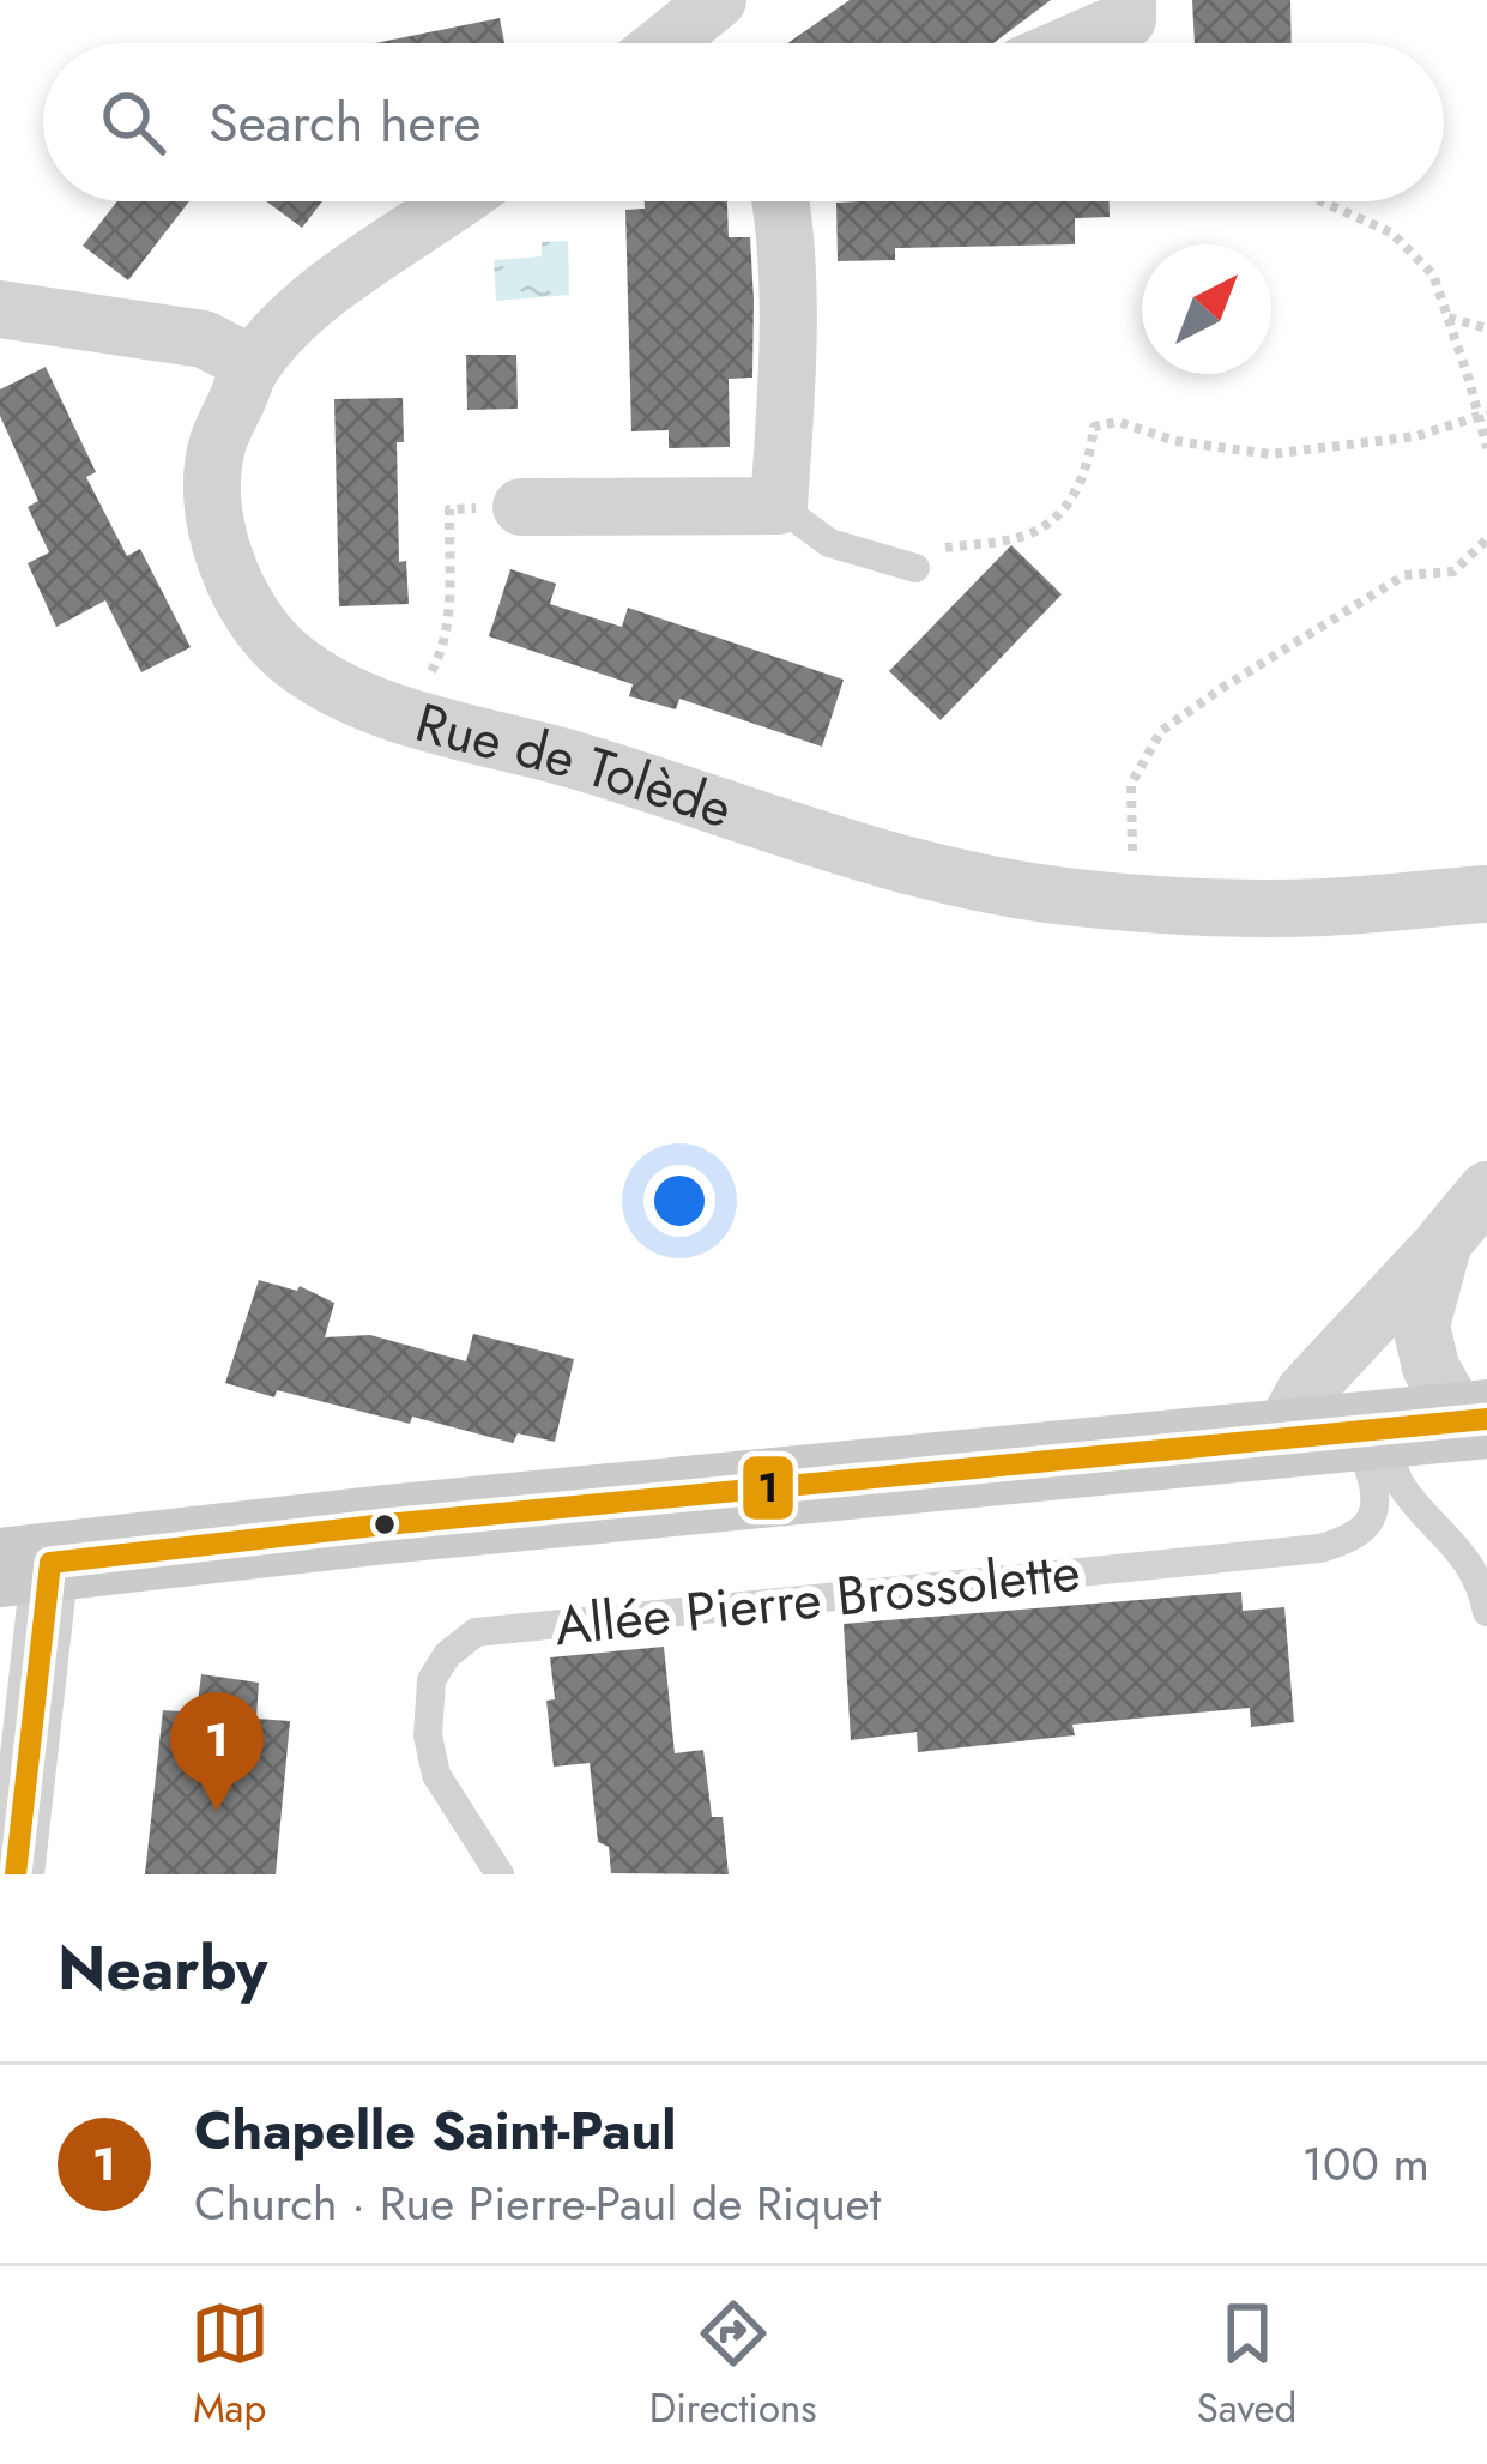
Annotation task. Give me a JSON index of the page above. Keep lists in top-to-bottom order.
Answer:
{
  "streets": {
    "street": ["Rue de Tolède"],
    "lane": ["Allée Pierre Brossolette"]
  },
  "lines": ["transit line 1"],
  "north": "top right",
  "page": {
    "search": "Search here",
    "pins": "1",
    "heading": "Nearby",
    "list": [
      {
        "mark": "1",
        "name": "Chapelle Saint-Paul",
        "note": "Church · Rue Pierre-Paul de Riquet",
        "value": "100 m"
      }
    ],
    "nav": ["Map", "Directions", "Saved"]
  }
}
